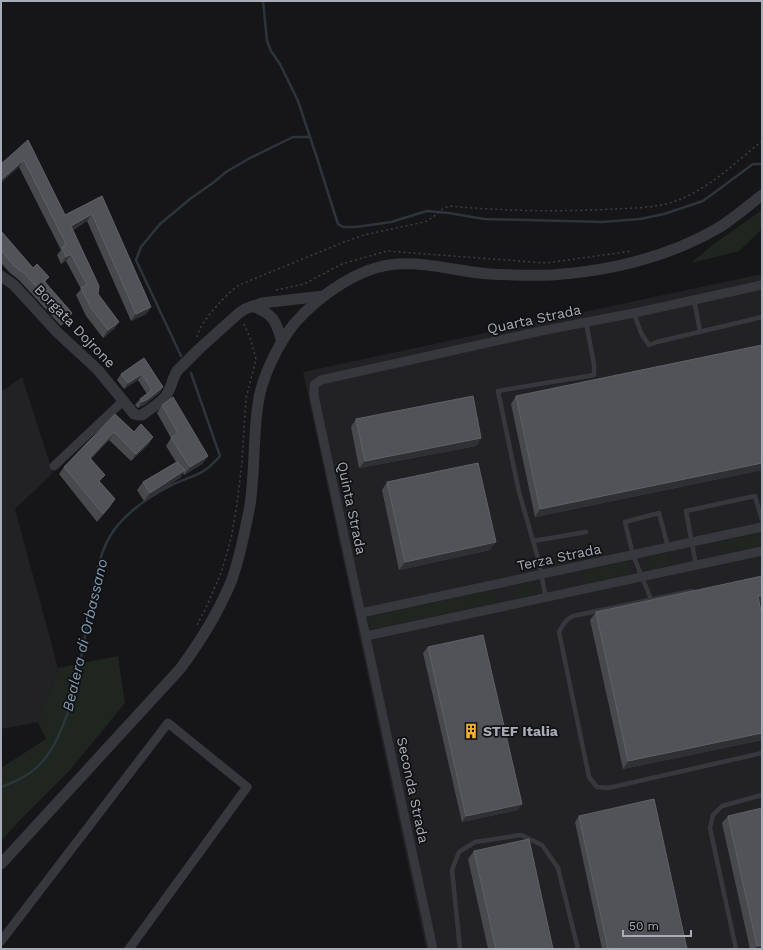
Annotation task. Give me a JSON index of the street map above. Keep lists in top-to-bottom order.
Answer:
{
  "streets": {
    "street": [
      "Quarta Strada",
      "Borgata Dojrone",
      "Quinta Strada",
      "Terza Strada",
      "Seconda Strada"
    ]
  },
  "crossings": [
    ["Quarta Strada", "Quinta Strada"],
    ["Quinta Strada", "Terza Strada"],
    ["Quinta Strada", "Seconda Strada"]
  ],
  "water": ["Bealera di Orbassano"],
  "places": {
    "building": ["STEF Italia"]
  },
  "scale_bar": "50 m"
}
